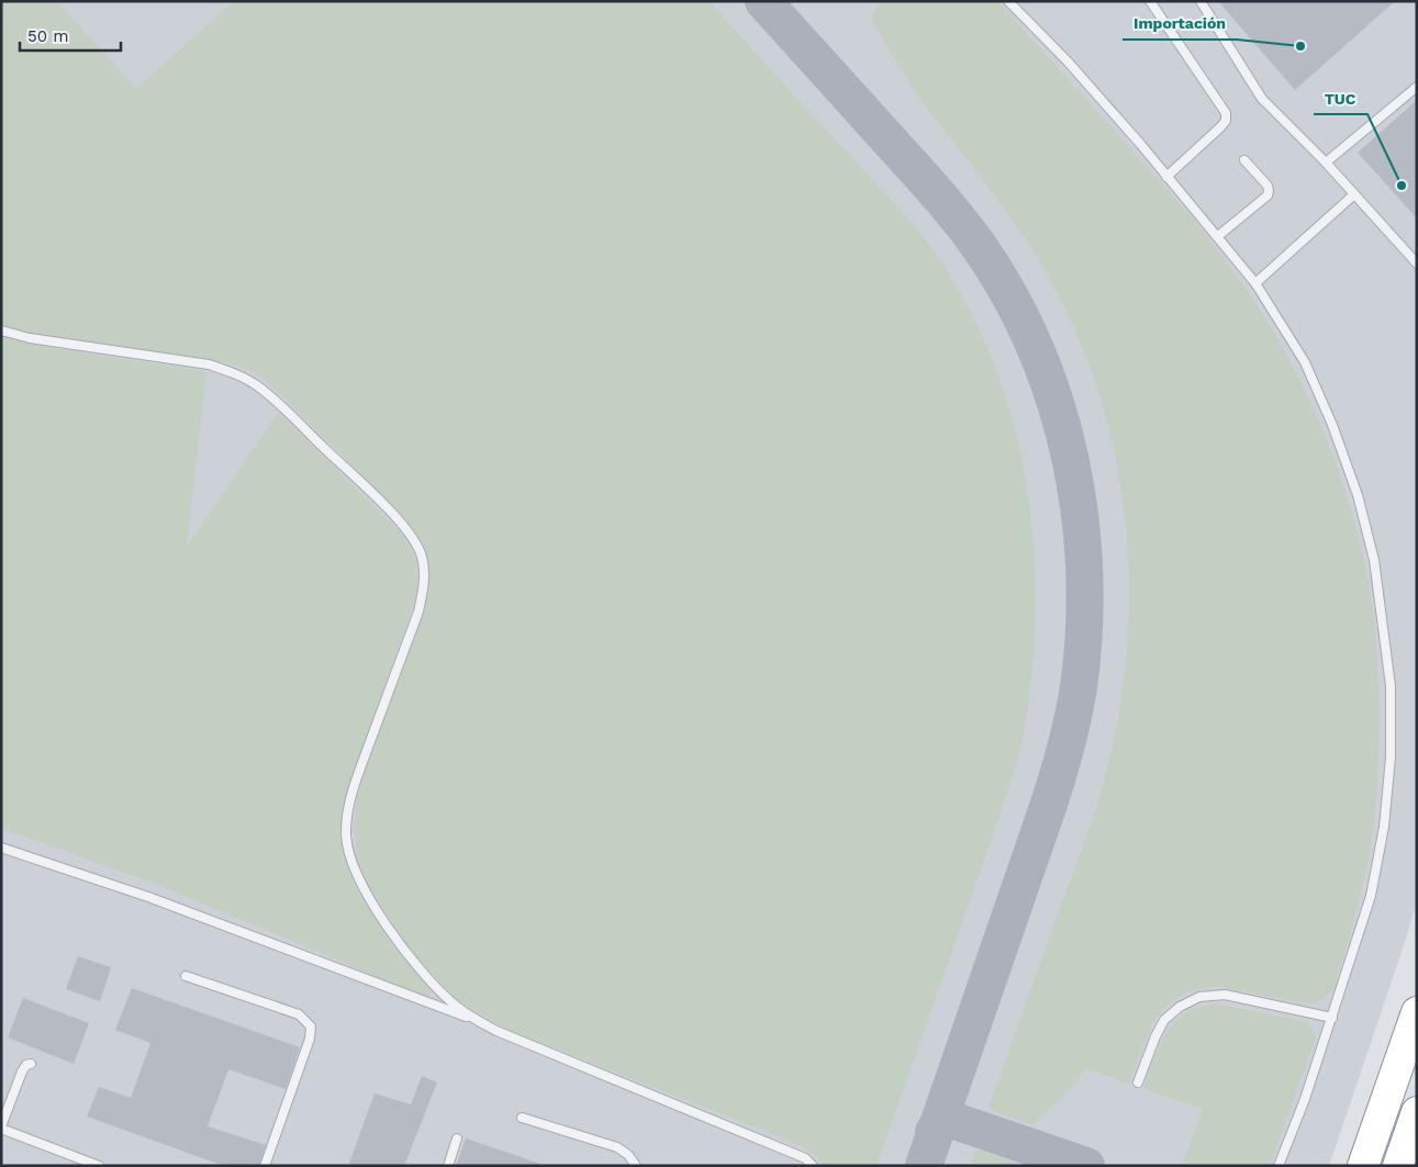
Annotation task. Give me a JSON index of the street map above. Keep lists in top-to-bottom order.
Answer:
{
  "places": ["Importación", "TUC"],
  "scale_bar": "50 m"
}
